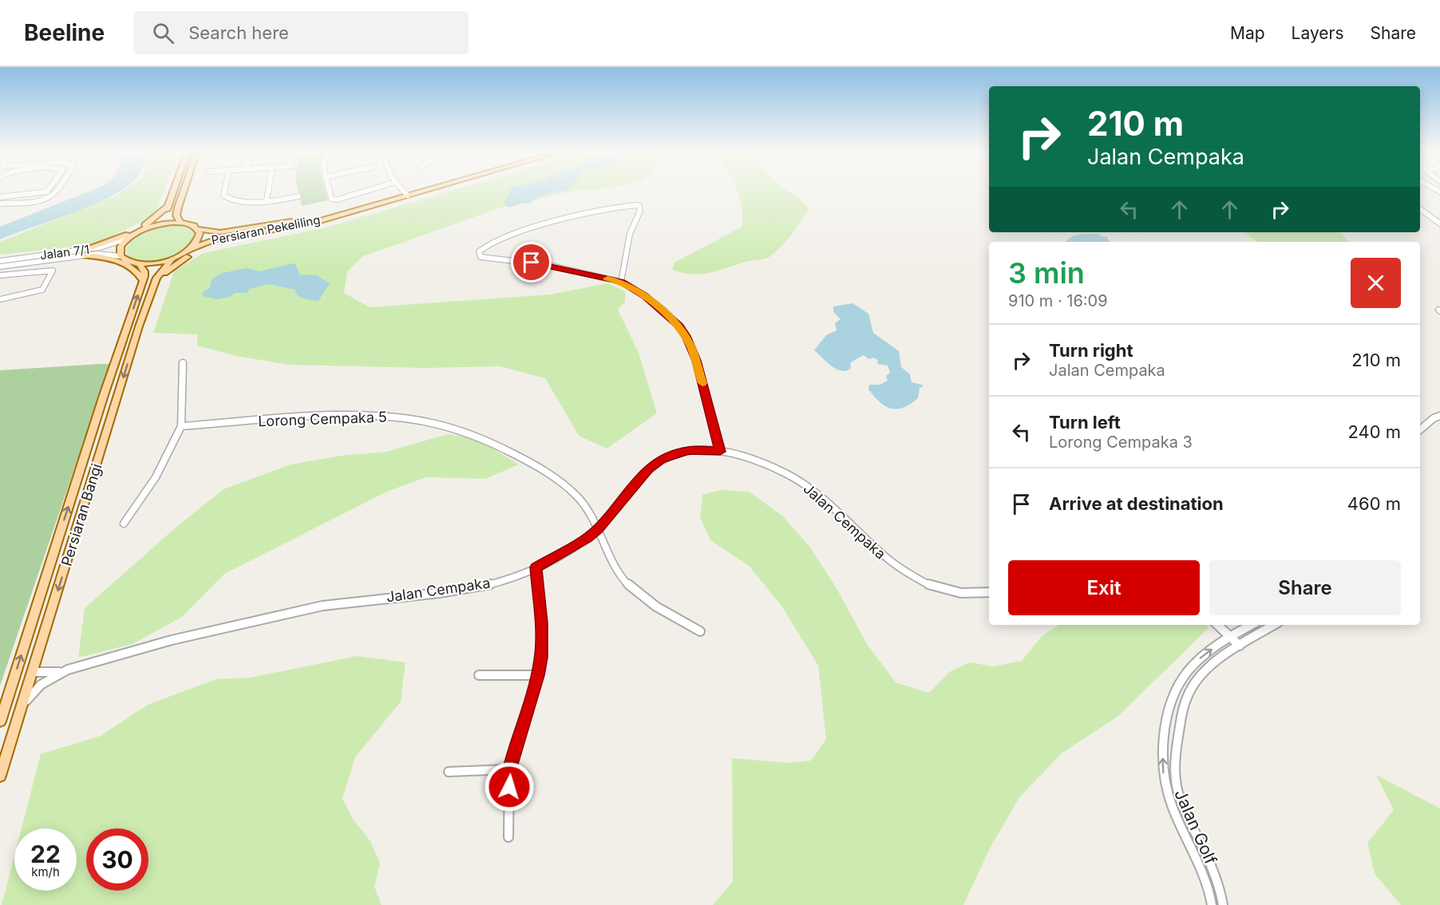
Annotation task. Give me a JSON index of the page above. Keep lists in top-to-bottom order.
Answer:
{
  "streets": {
    "main road": ["Persiaran Pekeliling", "Persiaran Bangi"],
    "street": [
      "Jalan 7/1",
      "Lorong Cempaka 5",
      "Jalan Cempaka",
      "Jalan Golf"
    ]
  },
  "crossings": [
    ["Persiaran Pekeliling", "Persiaran Bangi"],
    ["Lorong Cempaka 5", "Jalan Cempaka"],
    ["Persiaran Bangi", "Jalan Cempaka"]
  ],
  "page": {
    "header": "Beeline",
    "search": "Search here",
    "nav": ["Map", "Layers", "Share"],
    "turn": ["210 m", "Jalan Cempaka"],
    "heading": ["3 min", "910 m · 16:09"],
    "list": [
      {
        "name": "Turn right",
        "note": "Jalan Cempaka",
        "value": "210 m"
      },
      {
        "name": "Turn left",
        "note": "Lorong Cempaka 3",
        "value": "240 m"
      },
      {
        "name": "Arrive at destination",
        "value": "460 m"
      }
    ],
    "buttons": ["Exit", "Share"],
    "speed": "22 km/h",
    "limit": "30"
  }
}
